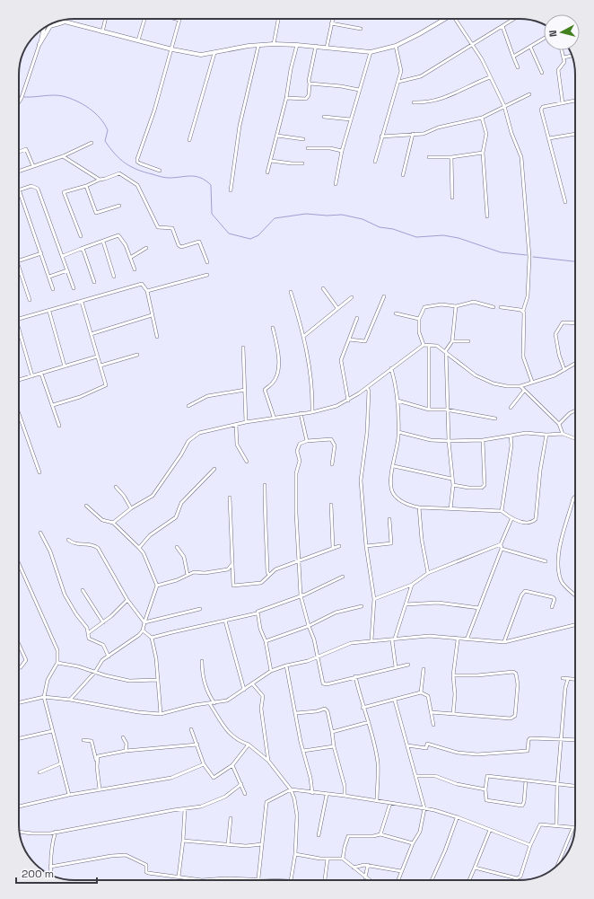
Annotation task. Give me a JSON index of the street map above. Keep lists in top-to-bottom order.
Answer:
{
  "scale_bar": "200 m",
  "north": "left"
}
